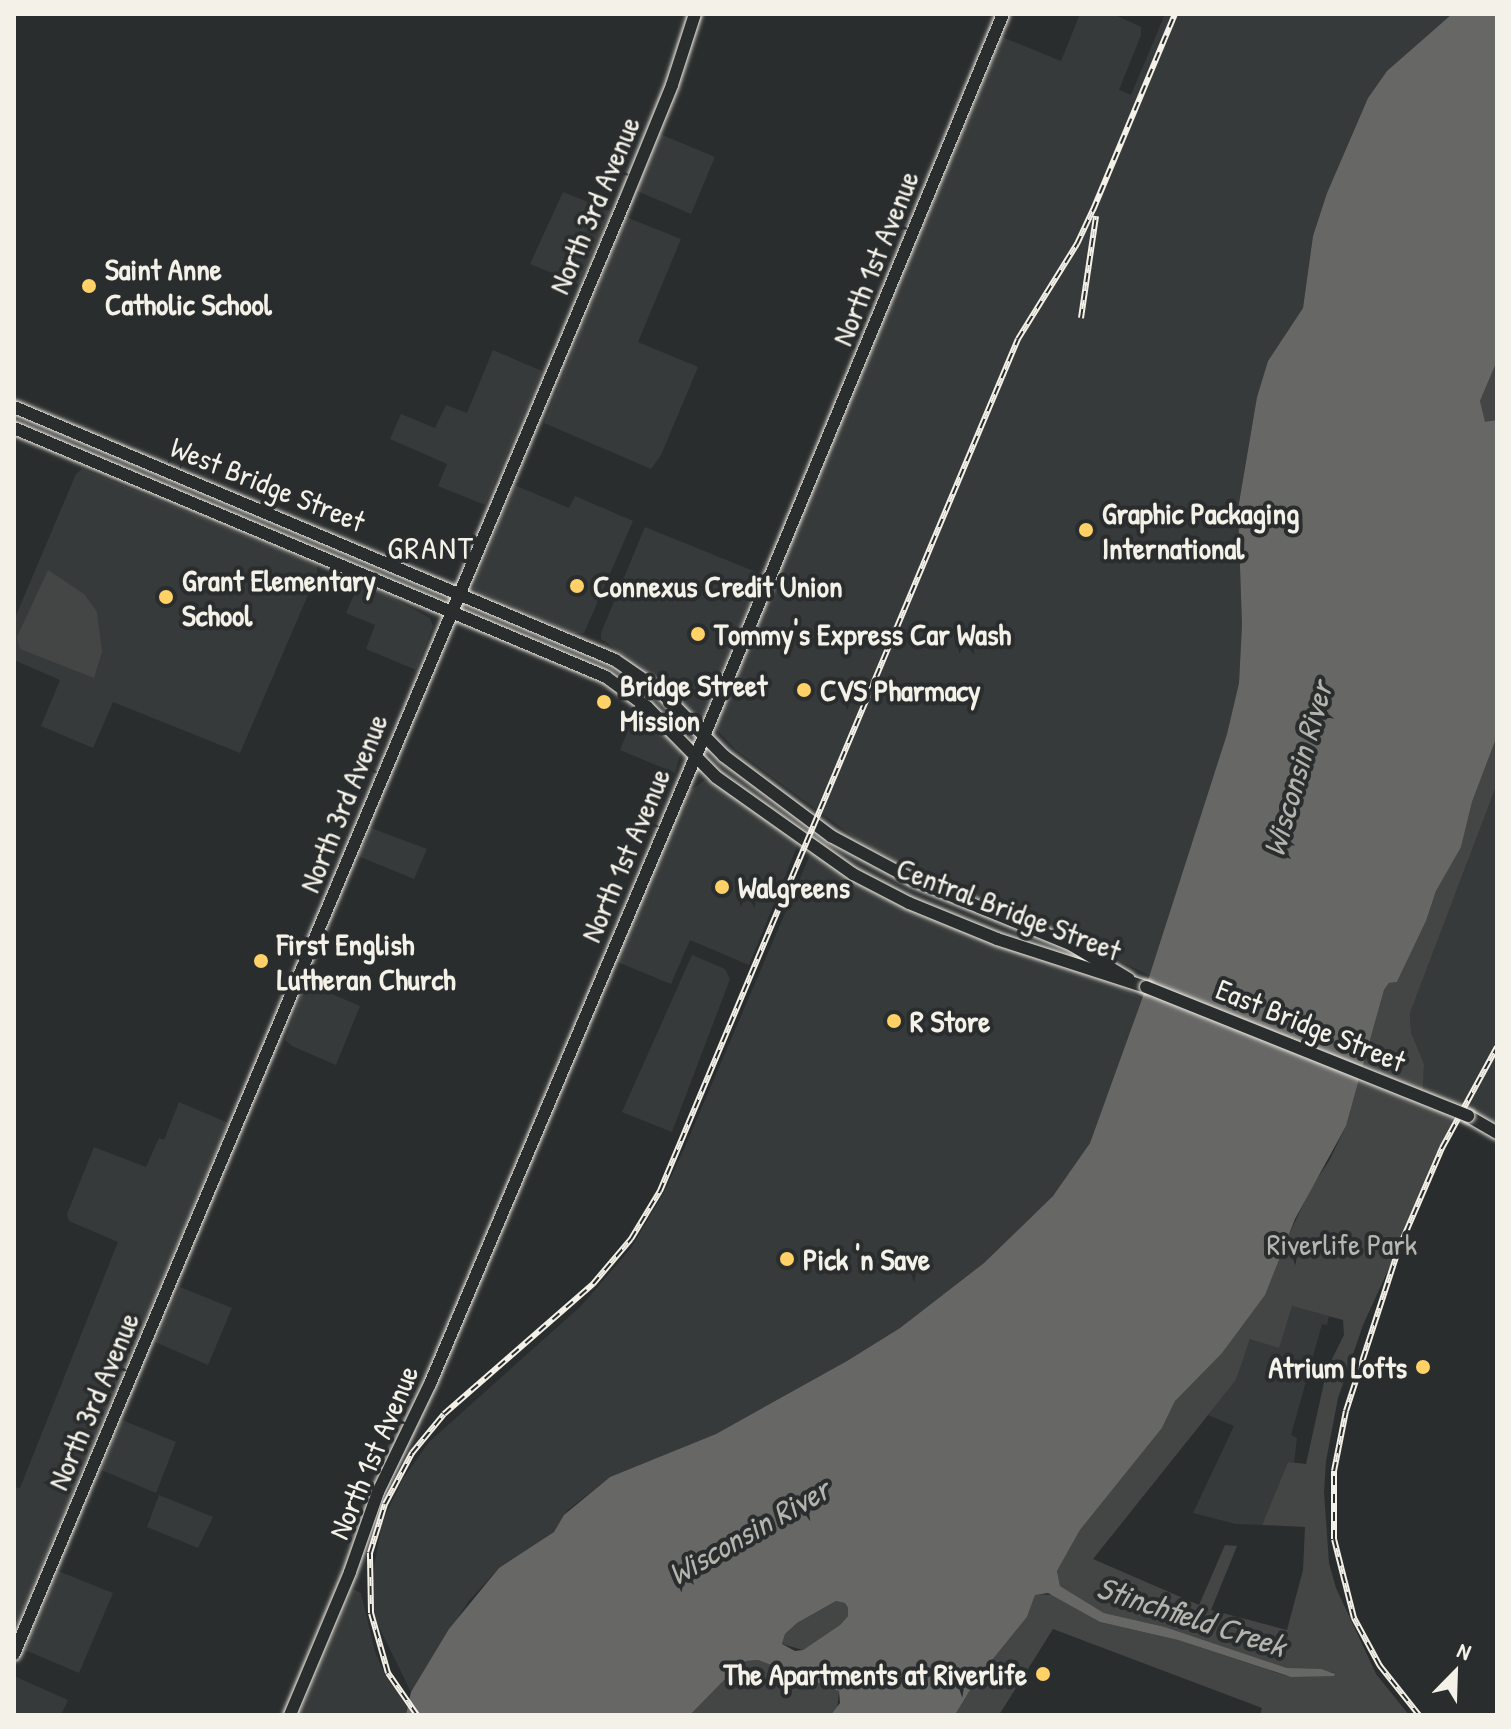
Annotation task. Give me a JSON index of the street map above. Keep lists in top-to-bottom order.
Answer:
{
  "streets": {
    "main road": [
      "North 3rd Avenue",
      "North 1st Avenue",
      "West Bridge Street",
      "Central Bridge Street",
      "East Bridge Street"
    ]
  },
  "crossings": [
    ["North 3rd Avenue", "West Bridge Street"],
    ["North 1st Avenue", "West Bridge Street"],
    ["West Bridge Street", "Central Bridge Street"],
    ["Central Bridge Street", "East Bridge Street"]
  ],
  "districts": ["GRANT"],
  "water": ["Wisconsin River", "Stinchfield Creek"],
  "parks": ["Riverlife Park"],
  "places": [
    "Saint Anne Catholic School",
    "Graphic Packaging International",
    "Connexus Credit Union",
    "Grant Elementary School",
    "Tommy's Express Car Wash",
    "CVS Pharmacy",
    "Bridge Street Mission",
    "Walgreens",
    "First English Lutheran Church",
    "R Store",
    "Pick 'n Save",
    "Atrium Lofts",
    "The Apartments at Riverlife"
  ],
  "north": "top right"
}
